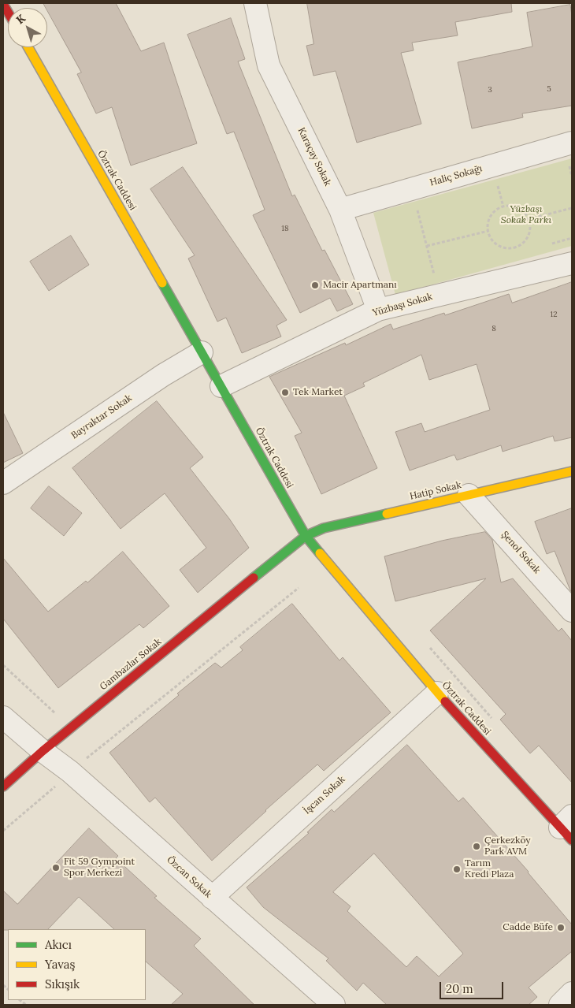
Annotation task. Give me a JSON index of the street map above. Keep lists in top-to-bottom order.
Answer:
{
  "streets": {
    "main road": ["Öztrak Caddesi", "Hatip Sokak", "Gambazlar Sokak"],
    "street": [
      "Karaçay Sokak",
      "Haliç Sokağı",
      "Yüzbaşı Sokak",
      "Bayraktar Sokak",
      "Şenol Sokak",
      "İşcan Sokak",
      "Özcan Sokak"
    ]
  },
  "crossings": [
    ["Karaçay Sokak", "Haliç Sokağı"],
    ["Karaçay Sokak", "Yüzbaşı Sokak"],
    ["Öztrak Caddesi", "Yüzbaşı Sokak"],
    ["Öztrak Caddesi", "Bayraktar Sokak"],
    ["Öztrak Caddesi", "Hatip Sokak"],
    ["Öztrak Caddesi", "İşcan Sokak"],
    ["Hatip Sokak", "Şenol Sokak"],
    ["Hatip Sokak", "Gambazlar Sokak"],
    ["Gambazlar Sokak", "Özcan Sokak"],
    ["İşcan Sokak", "Özcan Sokak"]
  ],
  "parks": ["Yüzbaşı Sokak Parkı"],
  "places": [
    "Macir Apartmanı",
    "Tek Market",
    "Çerkezköy Park AVM",
    "Fit 59 Gympoint Spor Merkezi",
    "Tarım Kredi Plaza",
    "Cadde Büfe"
  ],
  "house_numbers": [
    "5",
    "3",
    "18",
    "12",
    "8"
  ],
  "legend": ["Akıcı", "Yavaş", "Sıkışık"],
  "scale_bar": "20 m",
  "north": "top left"
}
